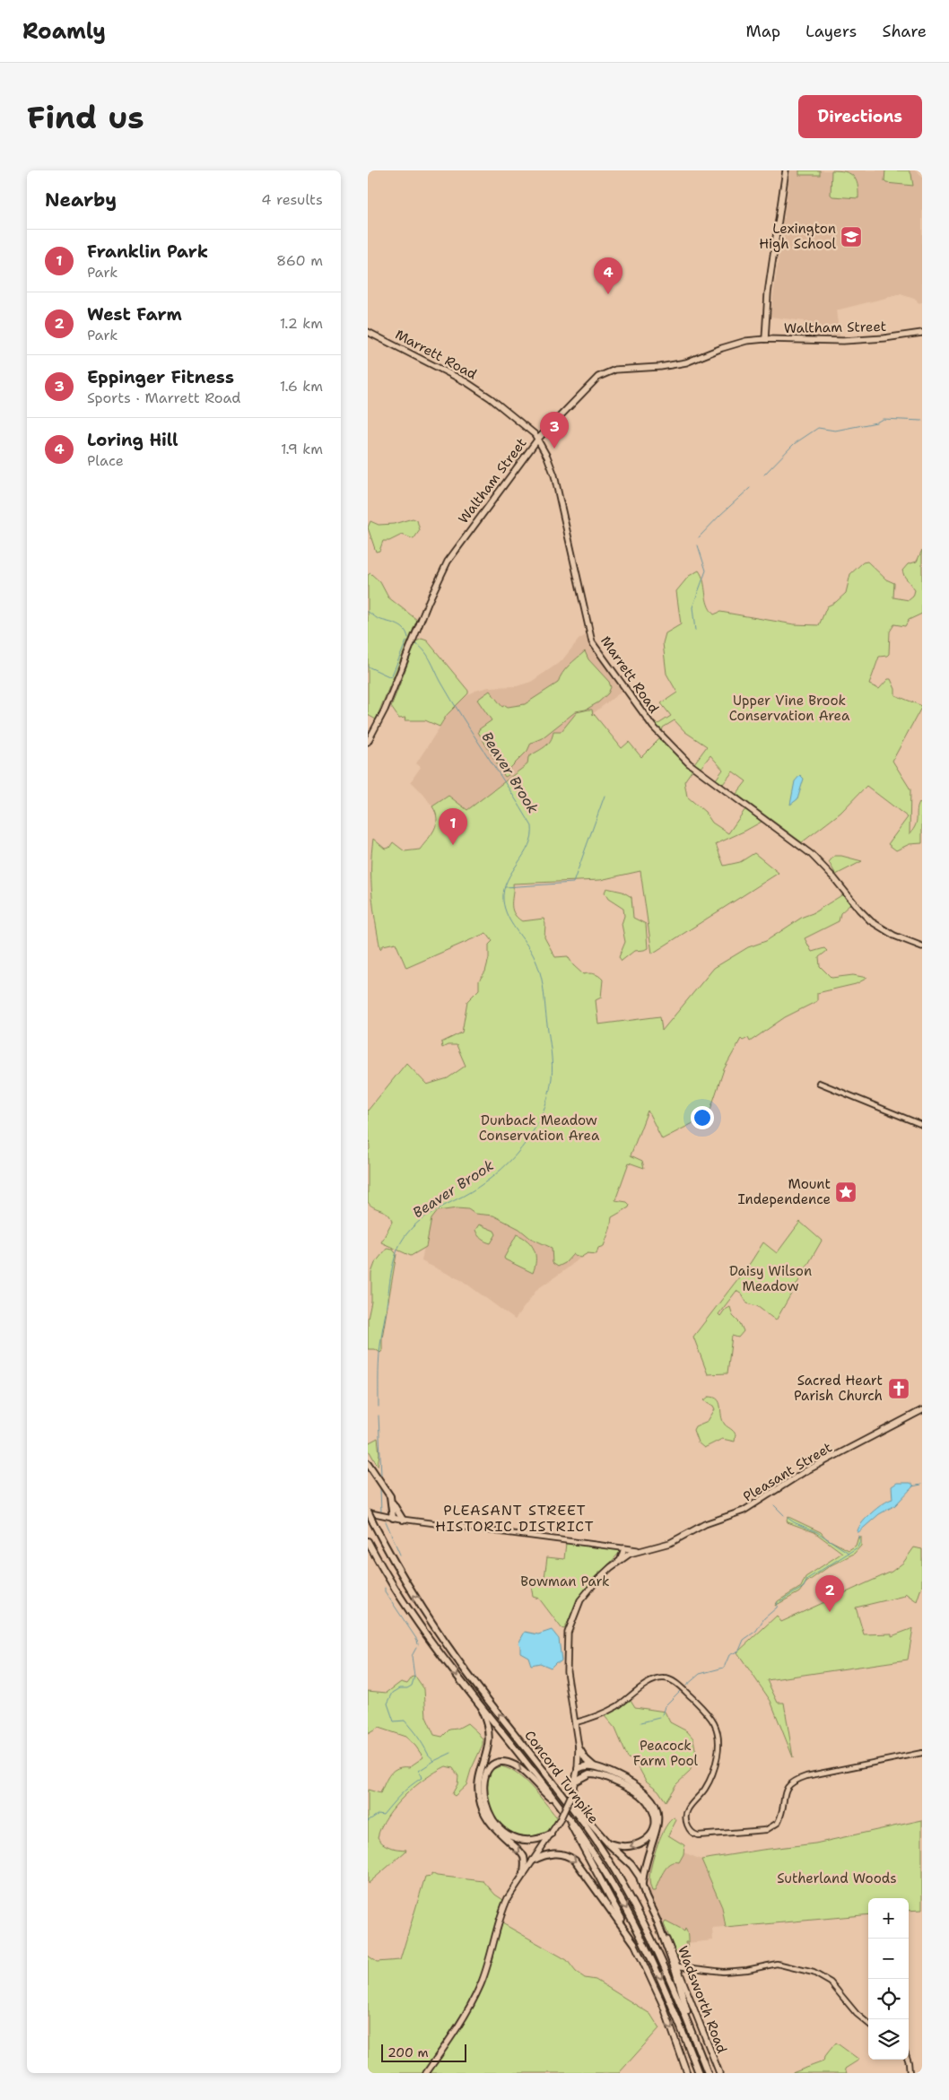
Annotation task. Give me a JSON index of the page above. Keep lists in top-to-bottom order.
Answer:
{
  "streets": {
    "highway": ["Concord Turnpike"],
    "main road": [
      "Waltham Street",
      "Marrett Road",
      "Pleasant Street",
      "Wadsworth Road"
    ]
  },
  "crossings": [
    ["Waltham Street", "Marrett Road"],
    ["Pleasant Street", "Concord Turnpike"]
  ],
  "districts": ["PLEASANT STREET HISTORIC DISTRICT"],
  "water": ["Beaver Brook"],
  "parks": [
    "Upper Vine Brook Conservation Area",
    "Dunback Meadow Conservation Area",
    "Daisy Wilson Meadow",
    "Bowman Park",
    "Peacock Farm Pool",
    "Sutherland Woods"
  ],
  "places": {
    "school or university": ["Lexington High School"],
    "place": ["Mount Independence"],
    "church": ["Sacred Heart Parish Church"]
  },
  "scale_bar": "200 m",
  "page": {
    "header": "Roamly",
    "nav": ["Map", "Layers", "Share"],
    "buttons": "Directions",
    "title": "Find us",
    "heading": ["Nearby", "4 results"],
    "list": [
      {
        "mark": "1",
        "name": "Franklin Park",
        "note": "Park",
        "value": "860 m"
      },
      {
        "mark": "2",
        "name": "West Farm",
        "note": "Park",
        "value": "1.2 km"
      },
      {
        "mark": "3",
        "name": "Eppinger Fitness",
        "note": "Sports · Marrett Road",
        "value": "1.6 km"
      },
      {
        "mark": "4",
        "name": "Loring Hill",
        "note": "Place",
        "value": "1.9 km"
      }
    ],
    "pins": [
      "4",
      "3",
      "1",
      "2"
    ],
    "map_buttons": ["+", "−"],
    "scale": "200 m"
  }
}
